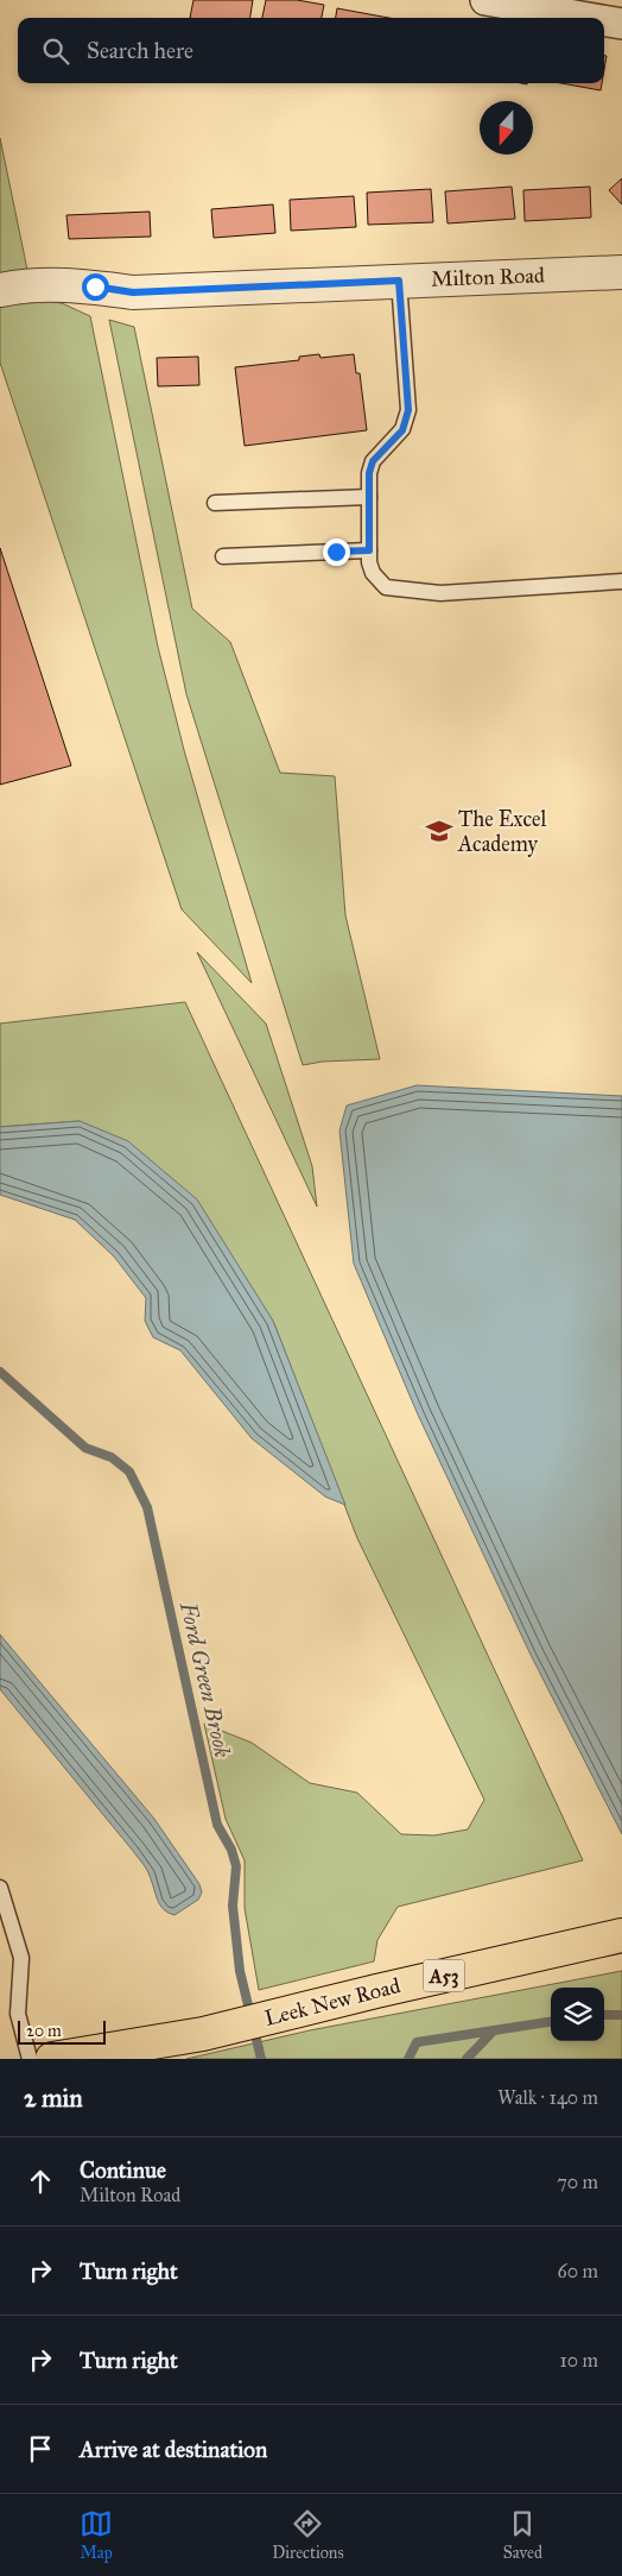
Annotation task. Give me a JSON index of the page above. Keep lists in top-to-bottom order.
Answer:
{
  "streets": {
    "highway": ["A53", "Leek New Road"],
    "street": ["Milton Road"]
  },
  "water": ["Ford Green Brook"],
  "places": {
    "school or university": ["The Excel Academy"]
  },
  "scale_bar": "20 m",
  "north": "bottom",
  "page": {
    "search": "Search here",
    "scale": "20 m",
    "heading": ["2 min", "Walk · 140 m"],
    "list": [
      ["Continue", "Milton Road", "70 m"],
      ["Turn right", "60 m"],
      ["Turn right", "10 m"],
      "Arrive at destination"
    ],
    "nav": ["Map", "Directions", "Saved"]
  }
}
